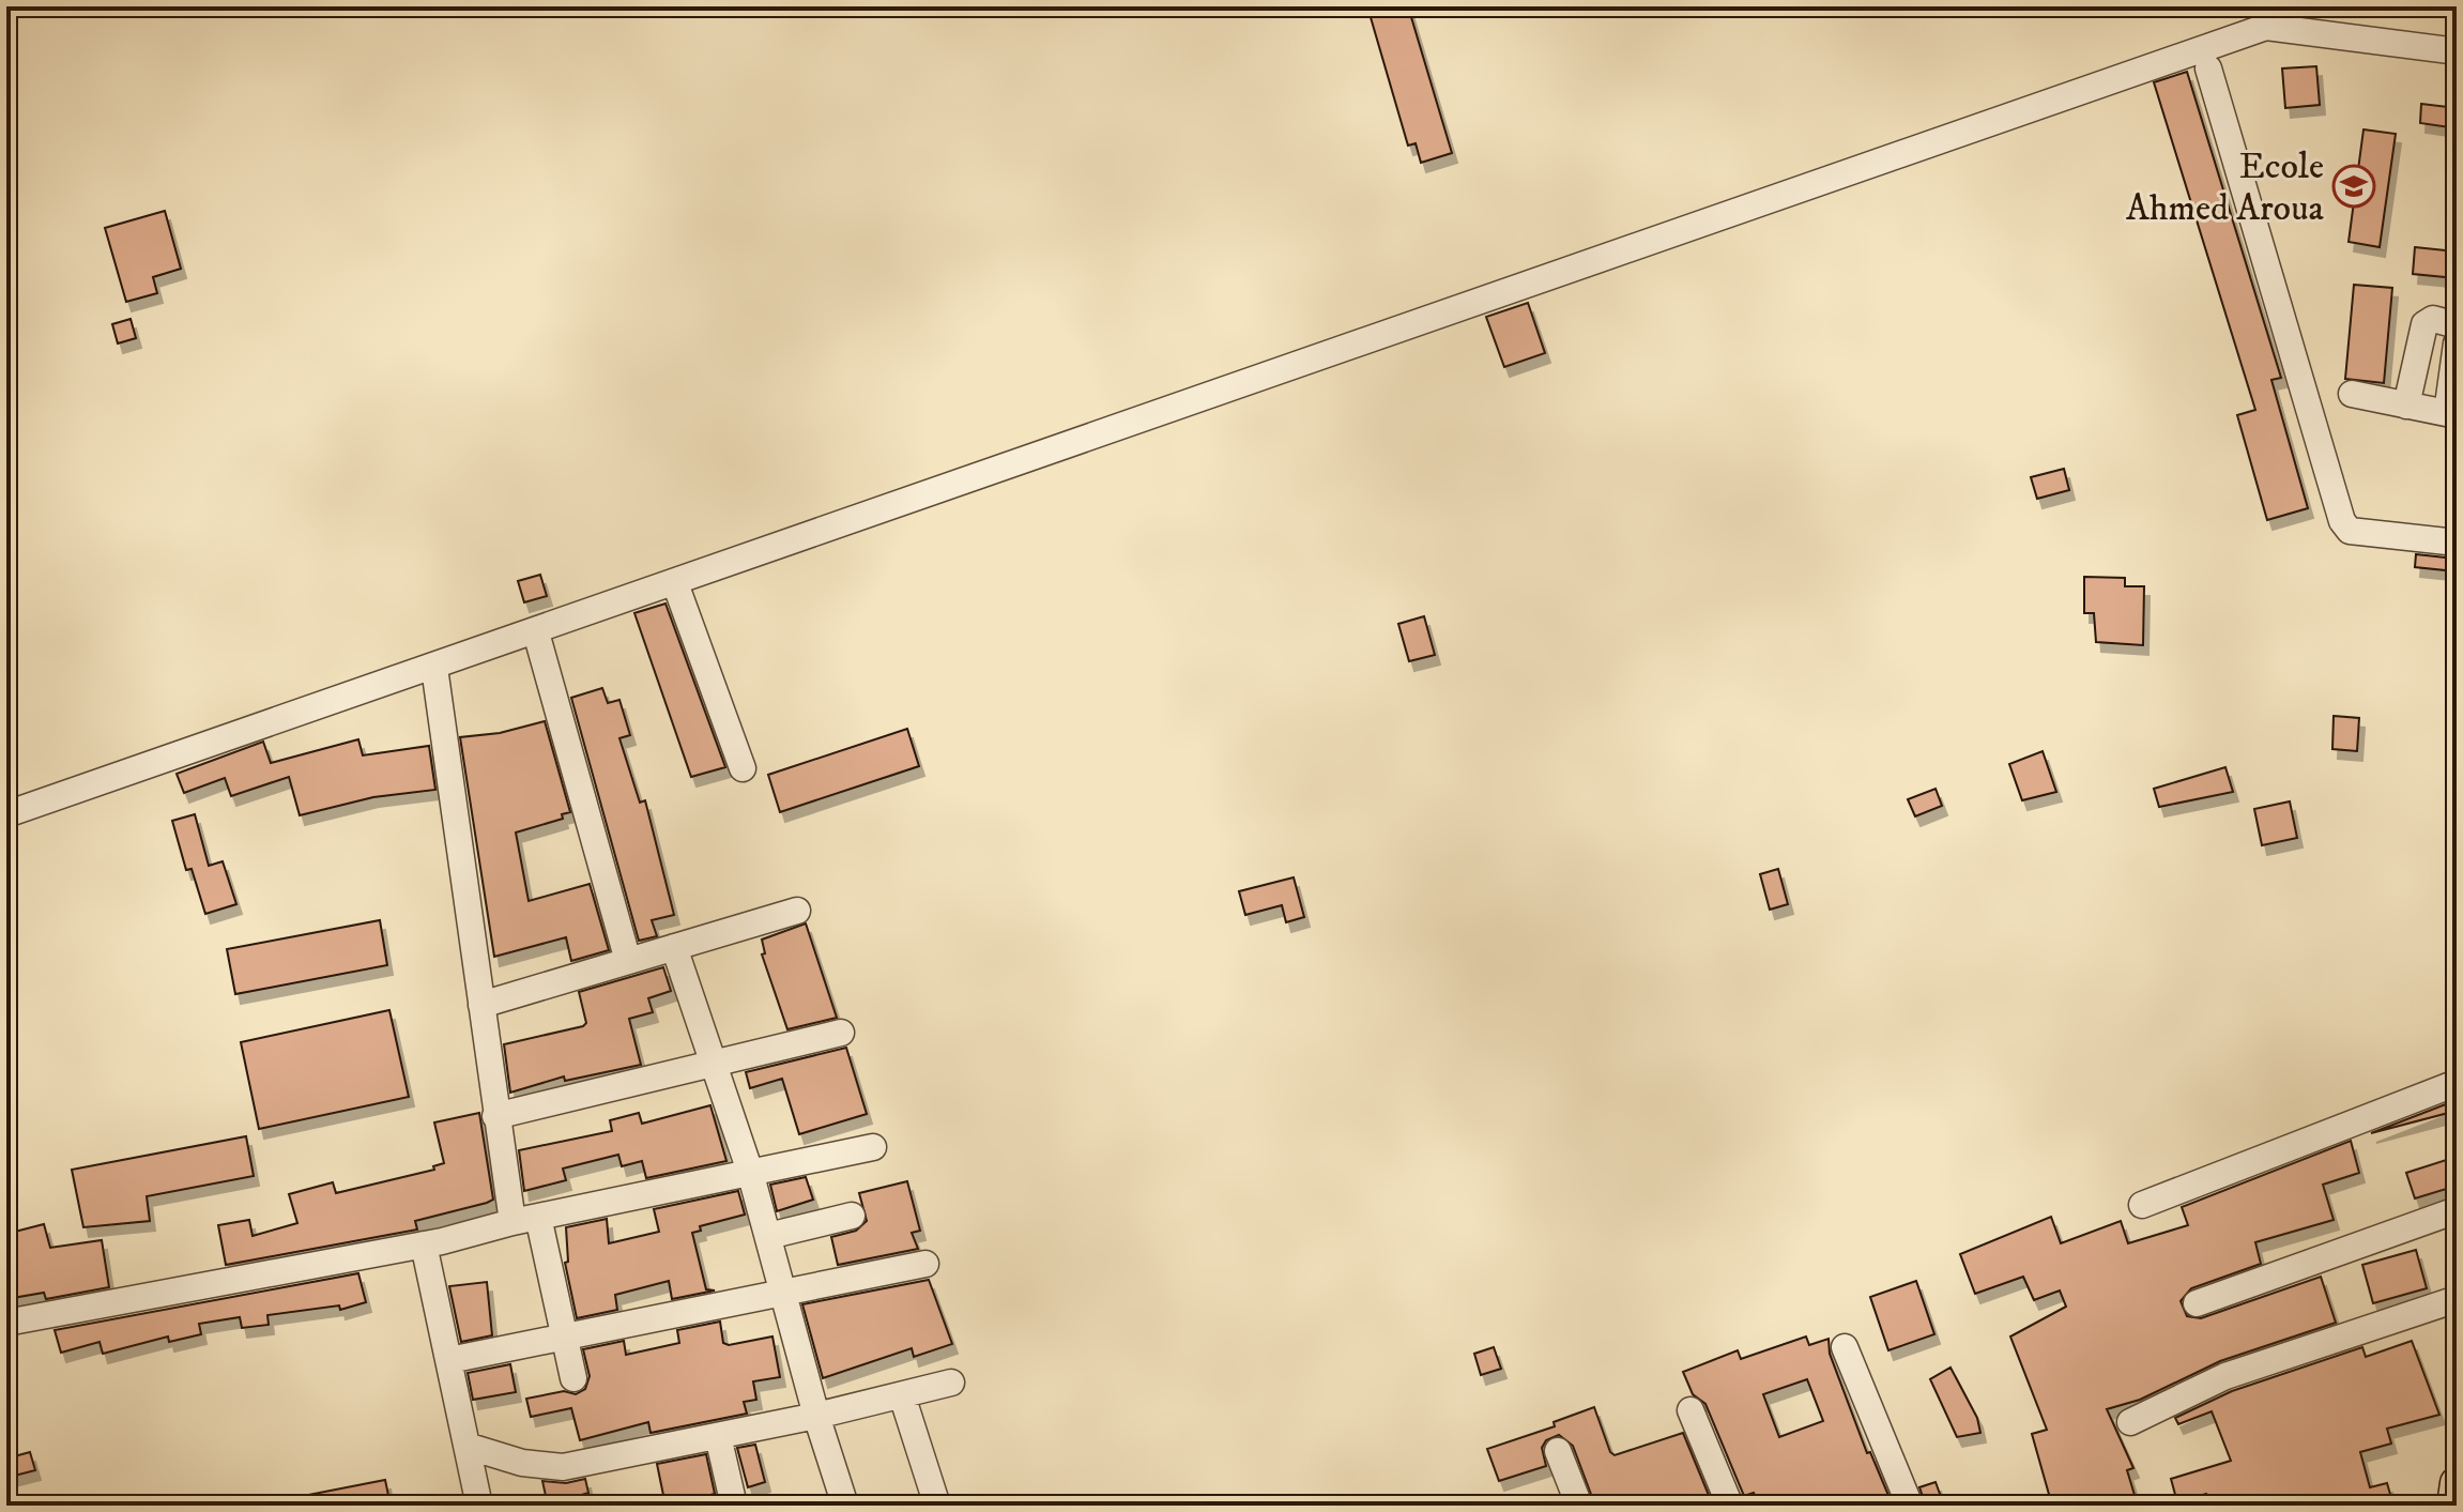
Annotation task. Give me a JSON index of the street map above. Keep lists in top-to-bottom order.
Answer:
{
  "places": {
    "school or university": ["Ecole Ahmed Aroua"]
  }
}
